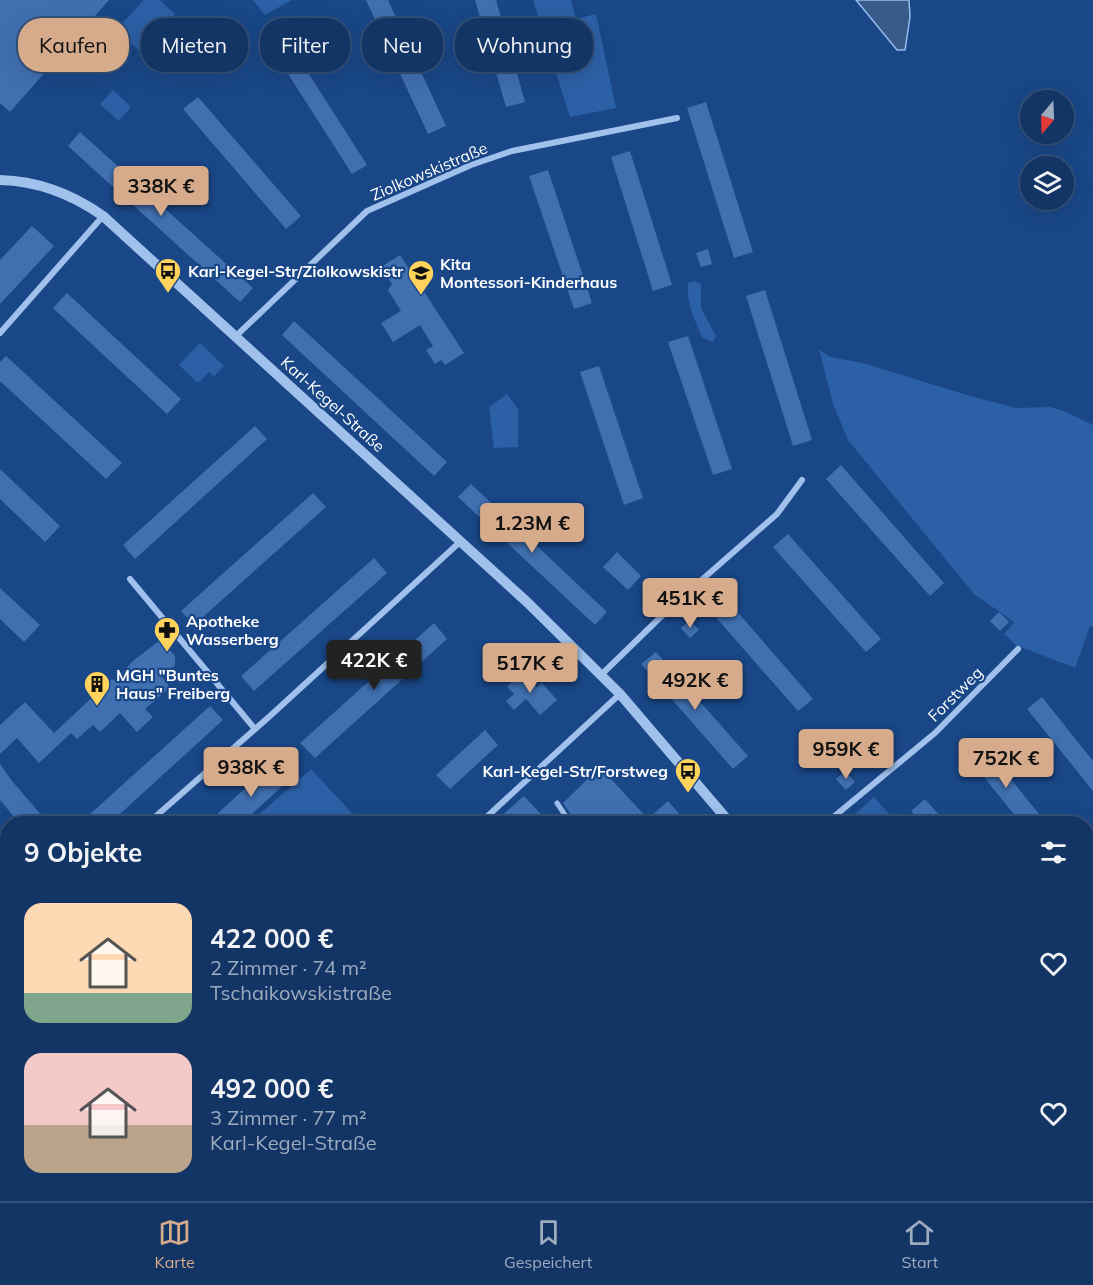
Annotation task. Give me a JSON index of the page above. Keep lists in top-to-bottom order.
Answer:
{
  "streets": {
    "street": ["Ziolkowskistraße", "Karl-Kegel-Straße", "Forstweg"]
  },
  "crossings": [
    ["Ziolkowskistraße", "Karl-Kegel-Straße"]
  ],
  "places": {
    "bus stop": ["Karl-Kegel-Str/Ziolkowskistr", "Karl-Kegel-Str/Forstweg"],
    "school or university": ["Kita Montessori-Kinderhaus"],
    "pharmacy": ["Apotheke Wasserberg"],
    "building": ["MGH \"Buntes Haus\" Freiberg"]
  },
  "north": "bottom",
  "page": {
    "chip": [
      "Kaufen",
      "Mieten",
      "Filter",
      "Neu",
      "Wohnung"
    ],
    "price": [
      "338K €",
      "1.23M €",
      "451K €",
      "422K €",
      "517K €",
      "492K €",
      "959K €",
      "752K €",
      "938K €"
    ],
    "heading": "9 Objekte",
    "list": [
      {
        "name": "422 000 €",
        "note": "2 Zimmer · 74 m² · Tschaikowskistraße"
      },
      {
        "name": "492 000 €",
        "note": "3 Zimmer · 77 m² · Karl-Kegel-Straße"
      }
    ],
    "tabs": ["Karte", "Gespeichert", "Start"]
  }
}
